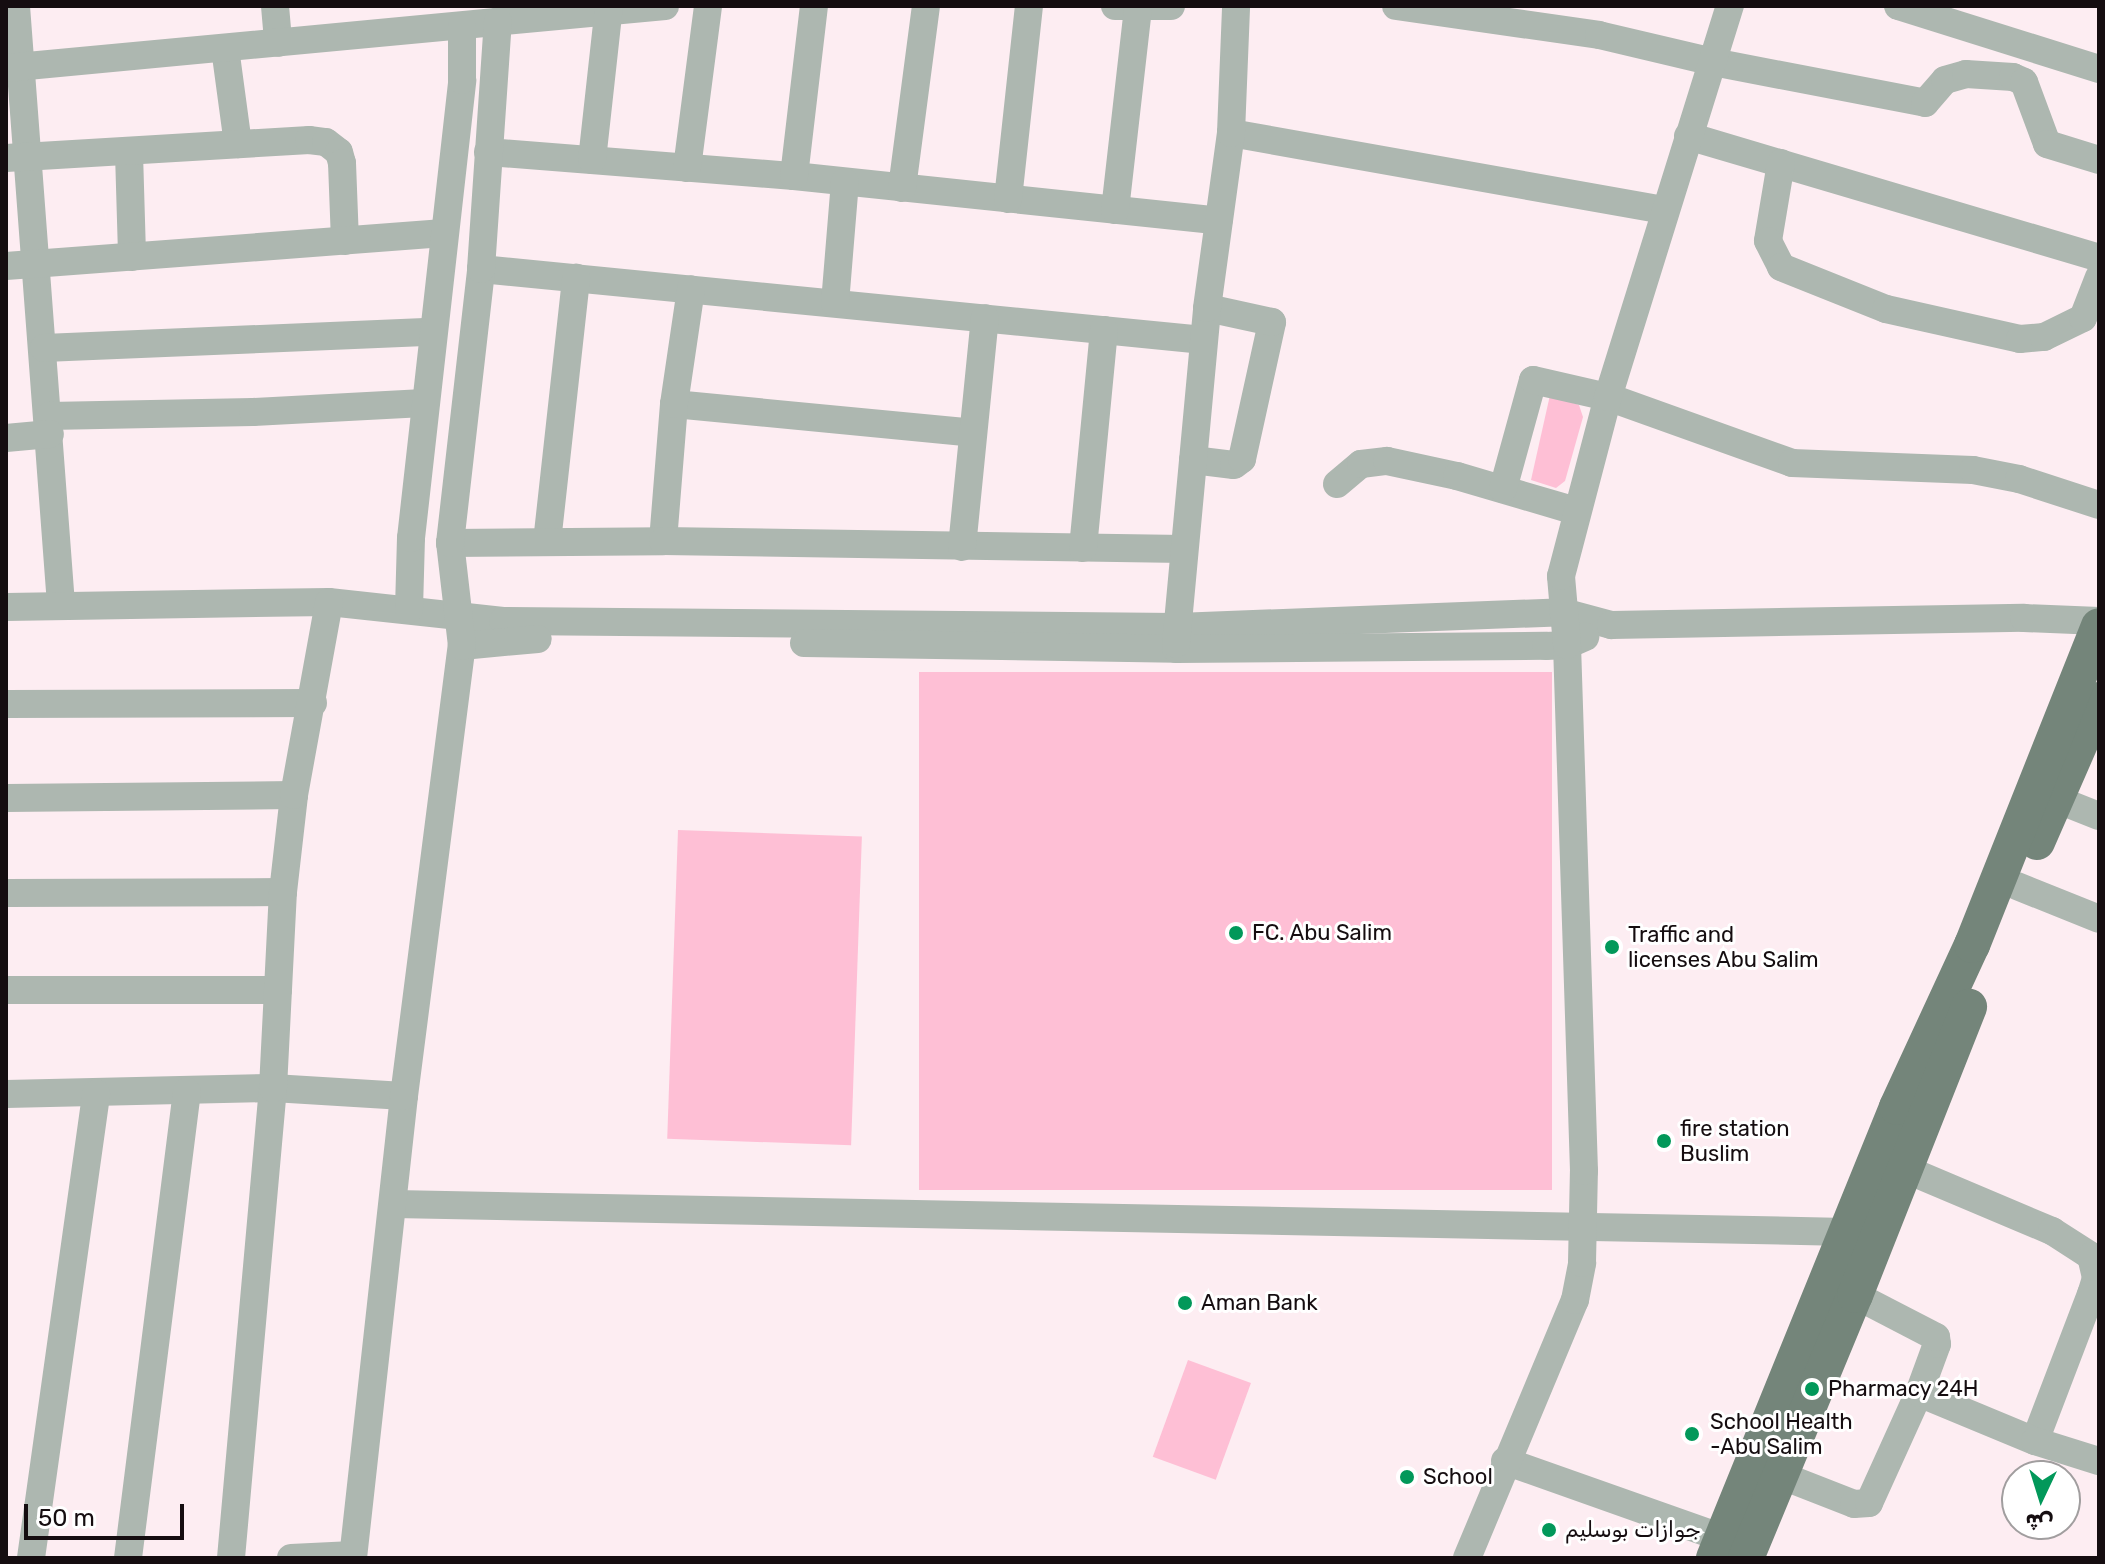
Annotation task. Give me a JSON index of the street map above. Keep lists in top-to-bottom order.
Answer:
{
  "places": [
    "FC. Abu Salim",
    "Traffic and licenses Abu Salim",
    "fire station Buslim",
    "Aman Bank",
    "Pharmacy 24H",
    "School Health -Abu Salim",
    "School",
    "جوازات بوسليم"
  ],
  "scale_bar": "50 m",
  "north": "bottom"
}
